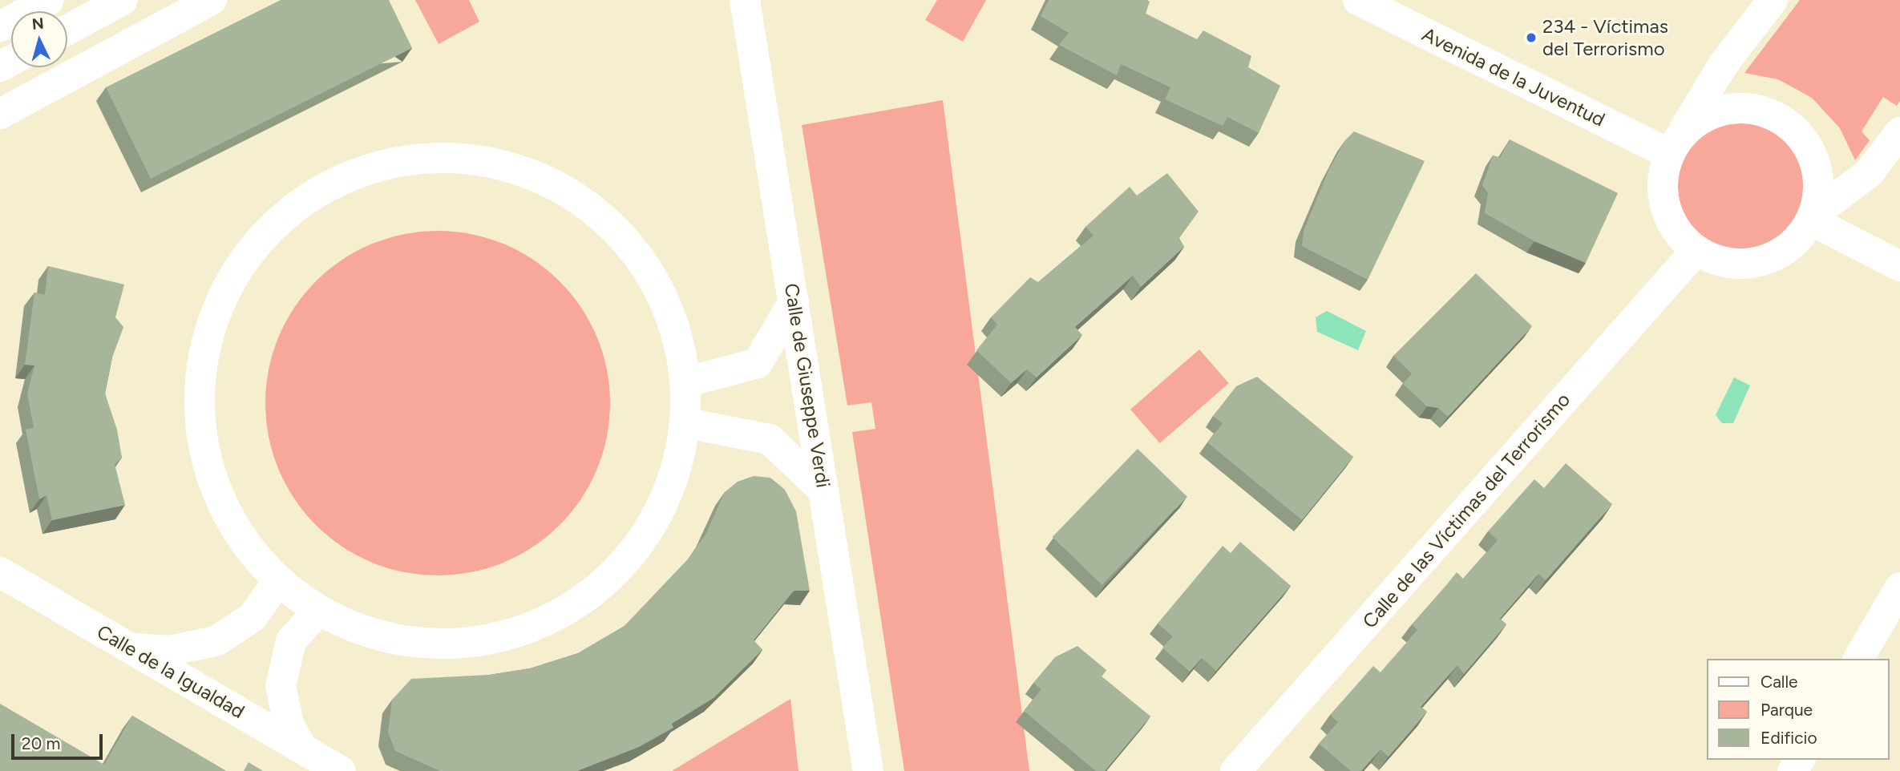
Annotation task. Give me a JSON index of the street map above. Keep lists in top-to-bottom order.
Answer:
{
  "streets": {
    "street": [
      "Avenida de la Juventud",
      "Calle de Giuseppe Verdi",
      "Calle de las Víctimas del Terrorismo",
      "Calle de la Igualdad"
    ]
  },
  "crossings": [
    ["Avenida de la Juventud", "Calle de las Víctimas del Terrorismo"]
  ],
  "places": ["234 - Víctimas del Terrorismo"],
  "legend": ["Calle", "Parque", "Edificio"],
  "scale_bar": "20 m",
  "north": "top"
}
